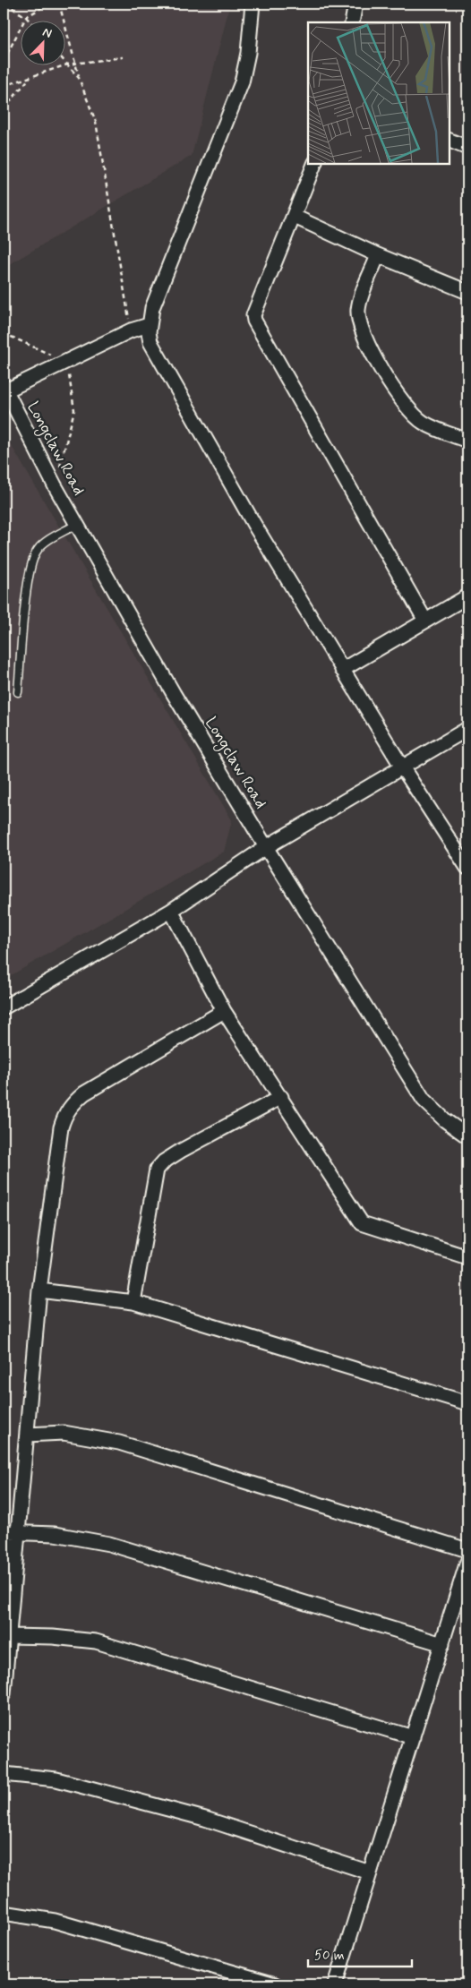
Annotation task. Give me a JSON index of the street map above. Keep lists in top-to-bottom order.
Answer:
{
  "streets": {
    "street": ["Longclaw Road"]
  },
  "scale_bar": "50 m",
  "north": "top right"
}
